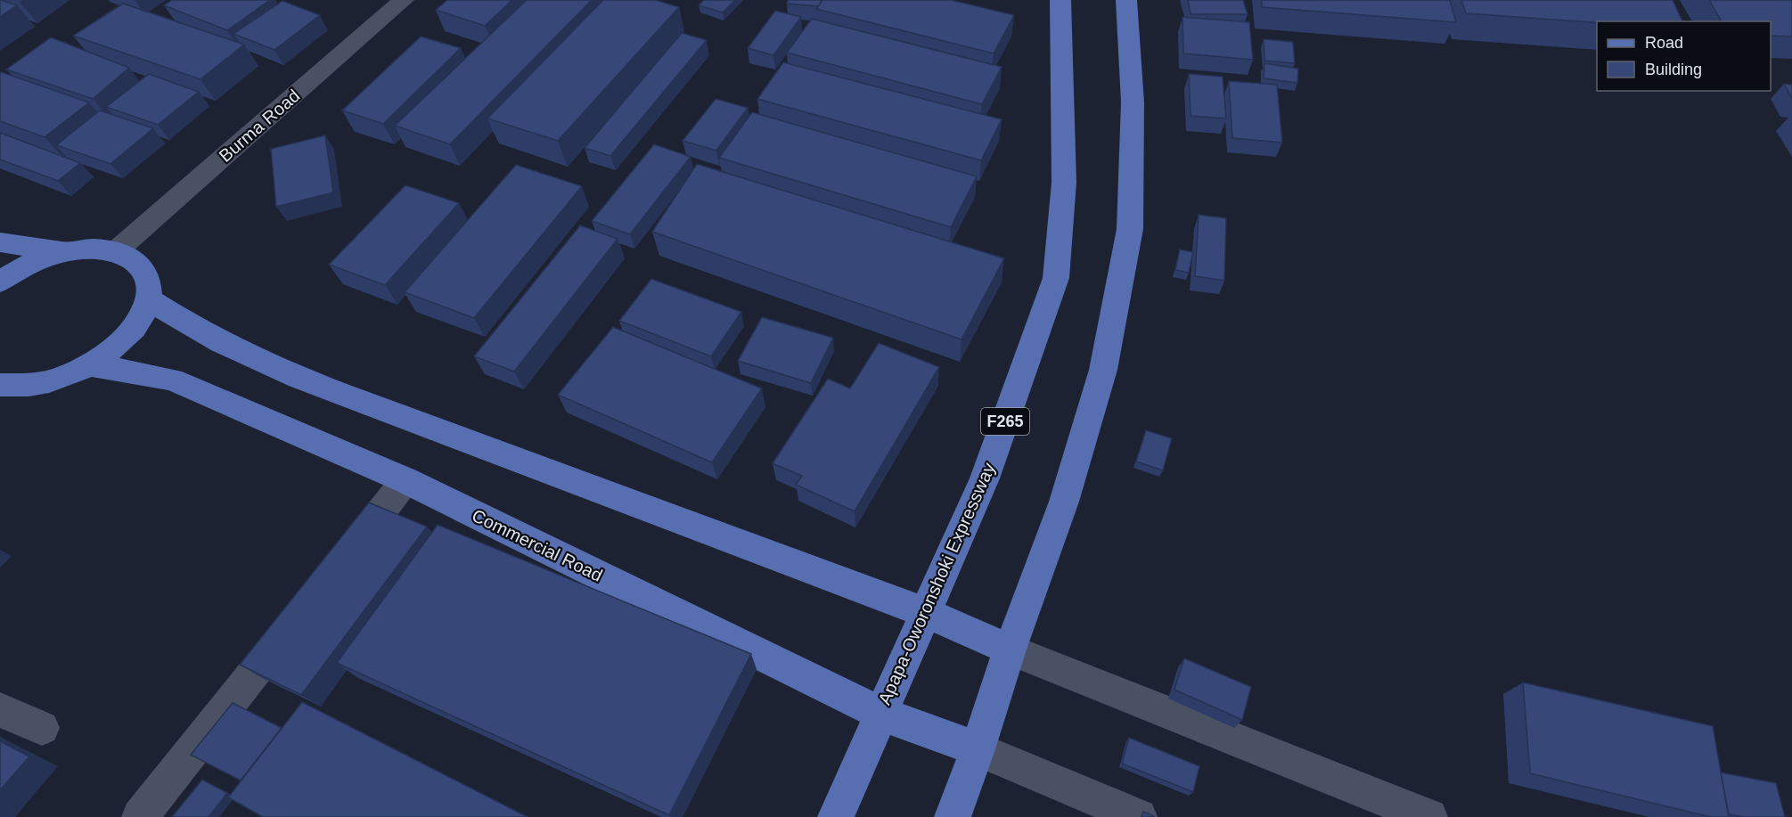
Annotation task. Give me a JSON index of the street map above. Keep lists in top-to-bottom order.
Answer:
{
  "streets": {
    "main road": ["F265", "Commercial Road", "Apapa-Oworonshoki Expressway"],
    "street": ["Burma Road"]
  },
  "crossings": [
    ["Commercial Road", "Apapa-Oworonshoki Expressway"]
  ],
  "legend": ["Road", "Building"]
}
